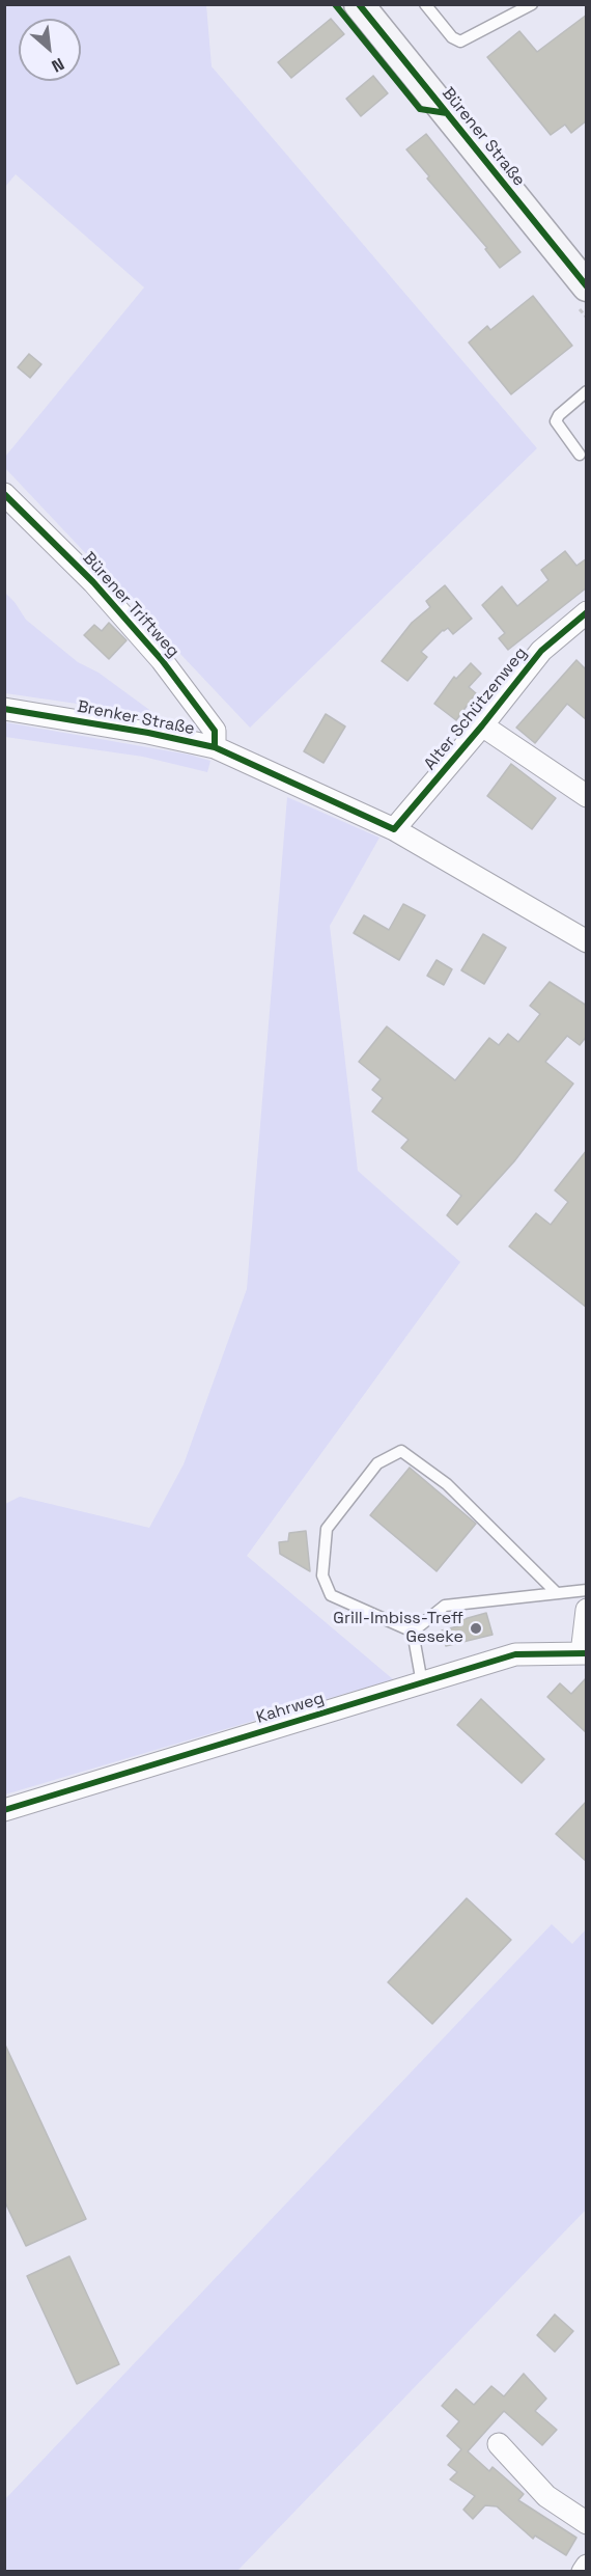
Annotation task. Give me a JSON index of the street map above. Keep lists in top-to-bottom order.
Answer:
{
  "streets": {
    "main road": ["Bürener Straße"],
    "street": [
      "Bürener Triftweg",
      "Alter Schützenweg",
      "Brenker Straße",
      "Kahrweg"
    ]
  },
  "crossings": [
    ["Bürener Triftweg", "Brenker Straße"],
    ["Alter Schützenweg", "Brenker Straße"]
  ],
  "places": ["Grill-Imbiss-Treff Geseke"],
  "north": "bottom right"
}
